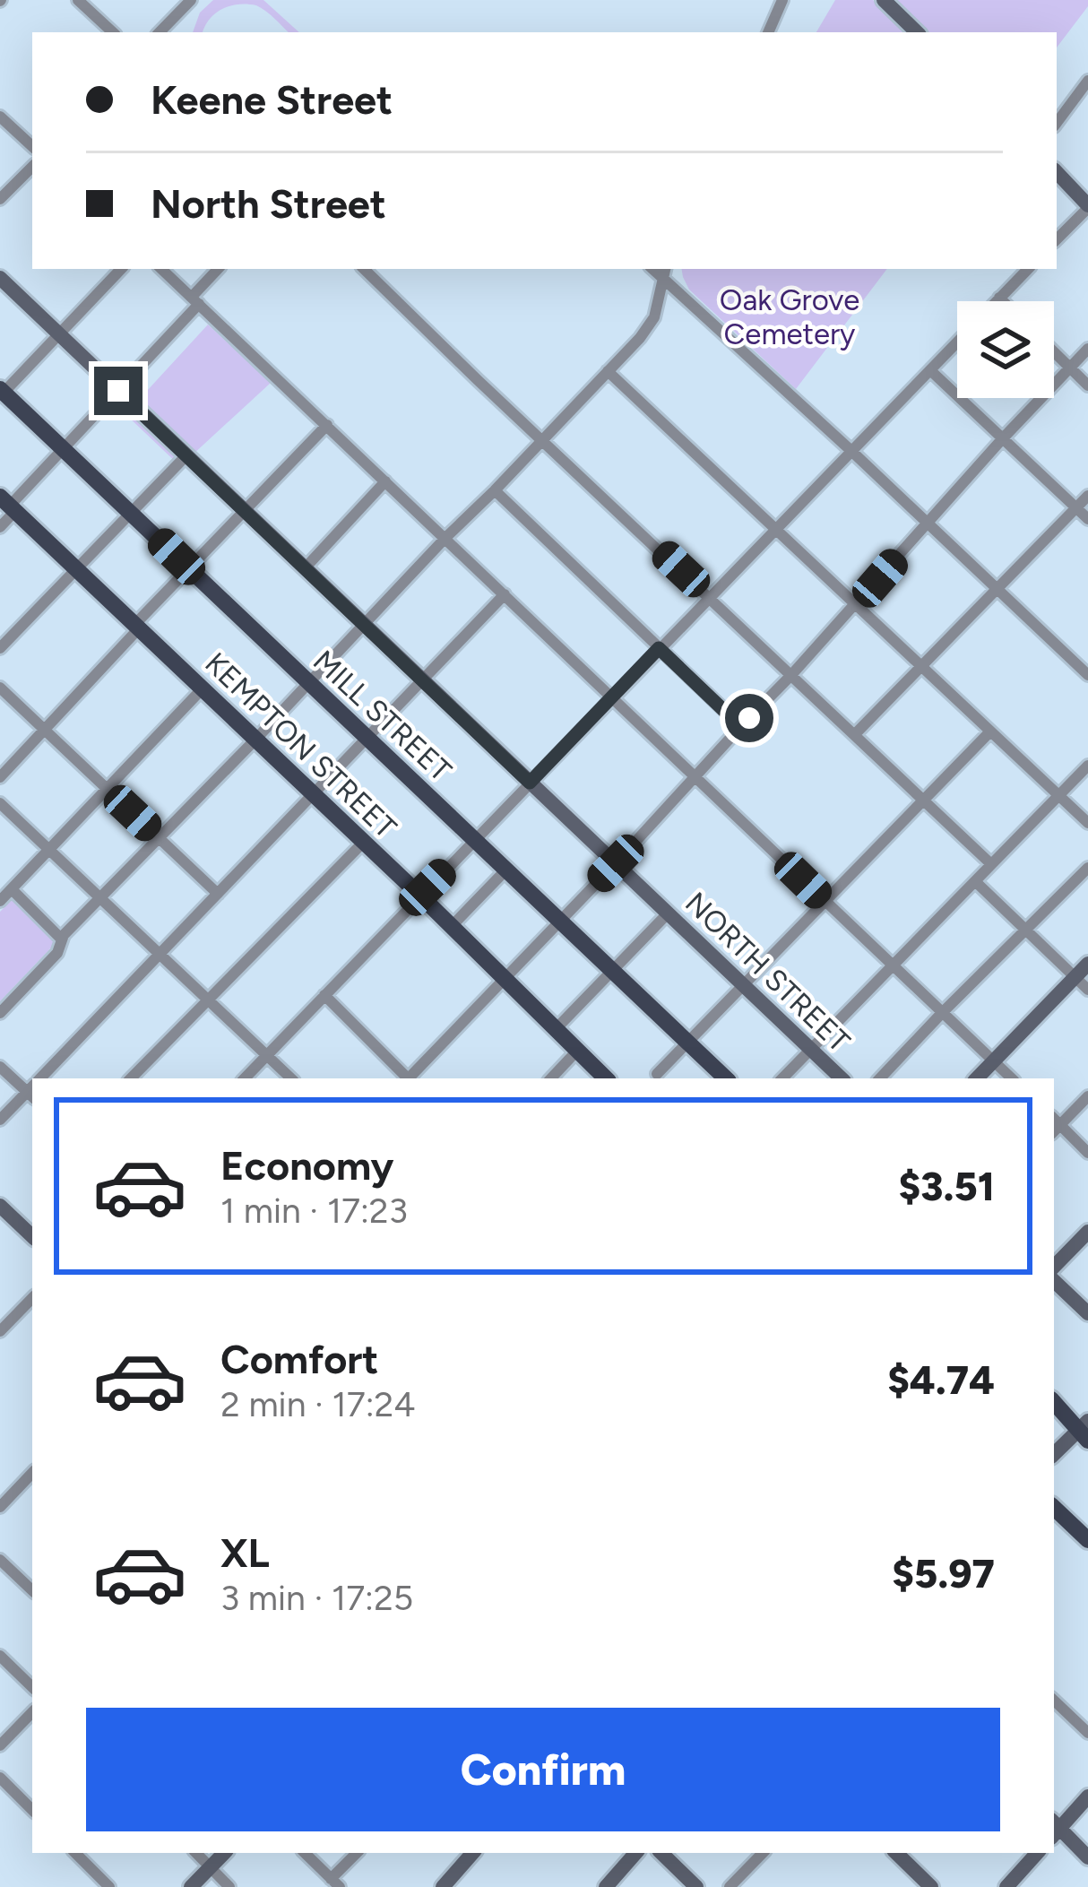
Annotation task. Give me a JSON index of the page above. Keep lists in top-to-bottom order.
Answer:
{
  "streets": {
    "main road": ["MILL STREET", "KEMPTON STREET"],
    "street": ["NORTH STREET"]
  },
  "parks": ["Oak Grove Cemetery"],
  "page": {
    "banner": ["Keene Street", "North Street"],
    "list": [
      {
        "name": "Economy",
        "note": "1 min · 17:23",
        "value": "$3.51"
      },
      {
        "name": "Comfort",
        "note": "2 min · 17:24",
        "value": "$4.74"
      },
      {
        "name": "XL",
        "note": "3 min · 17:25",
        "value": "$5.97"
      }
    ],
    "buttons": "Confirm"
  }
}
